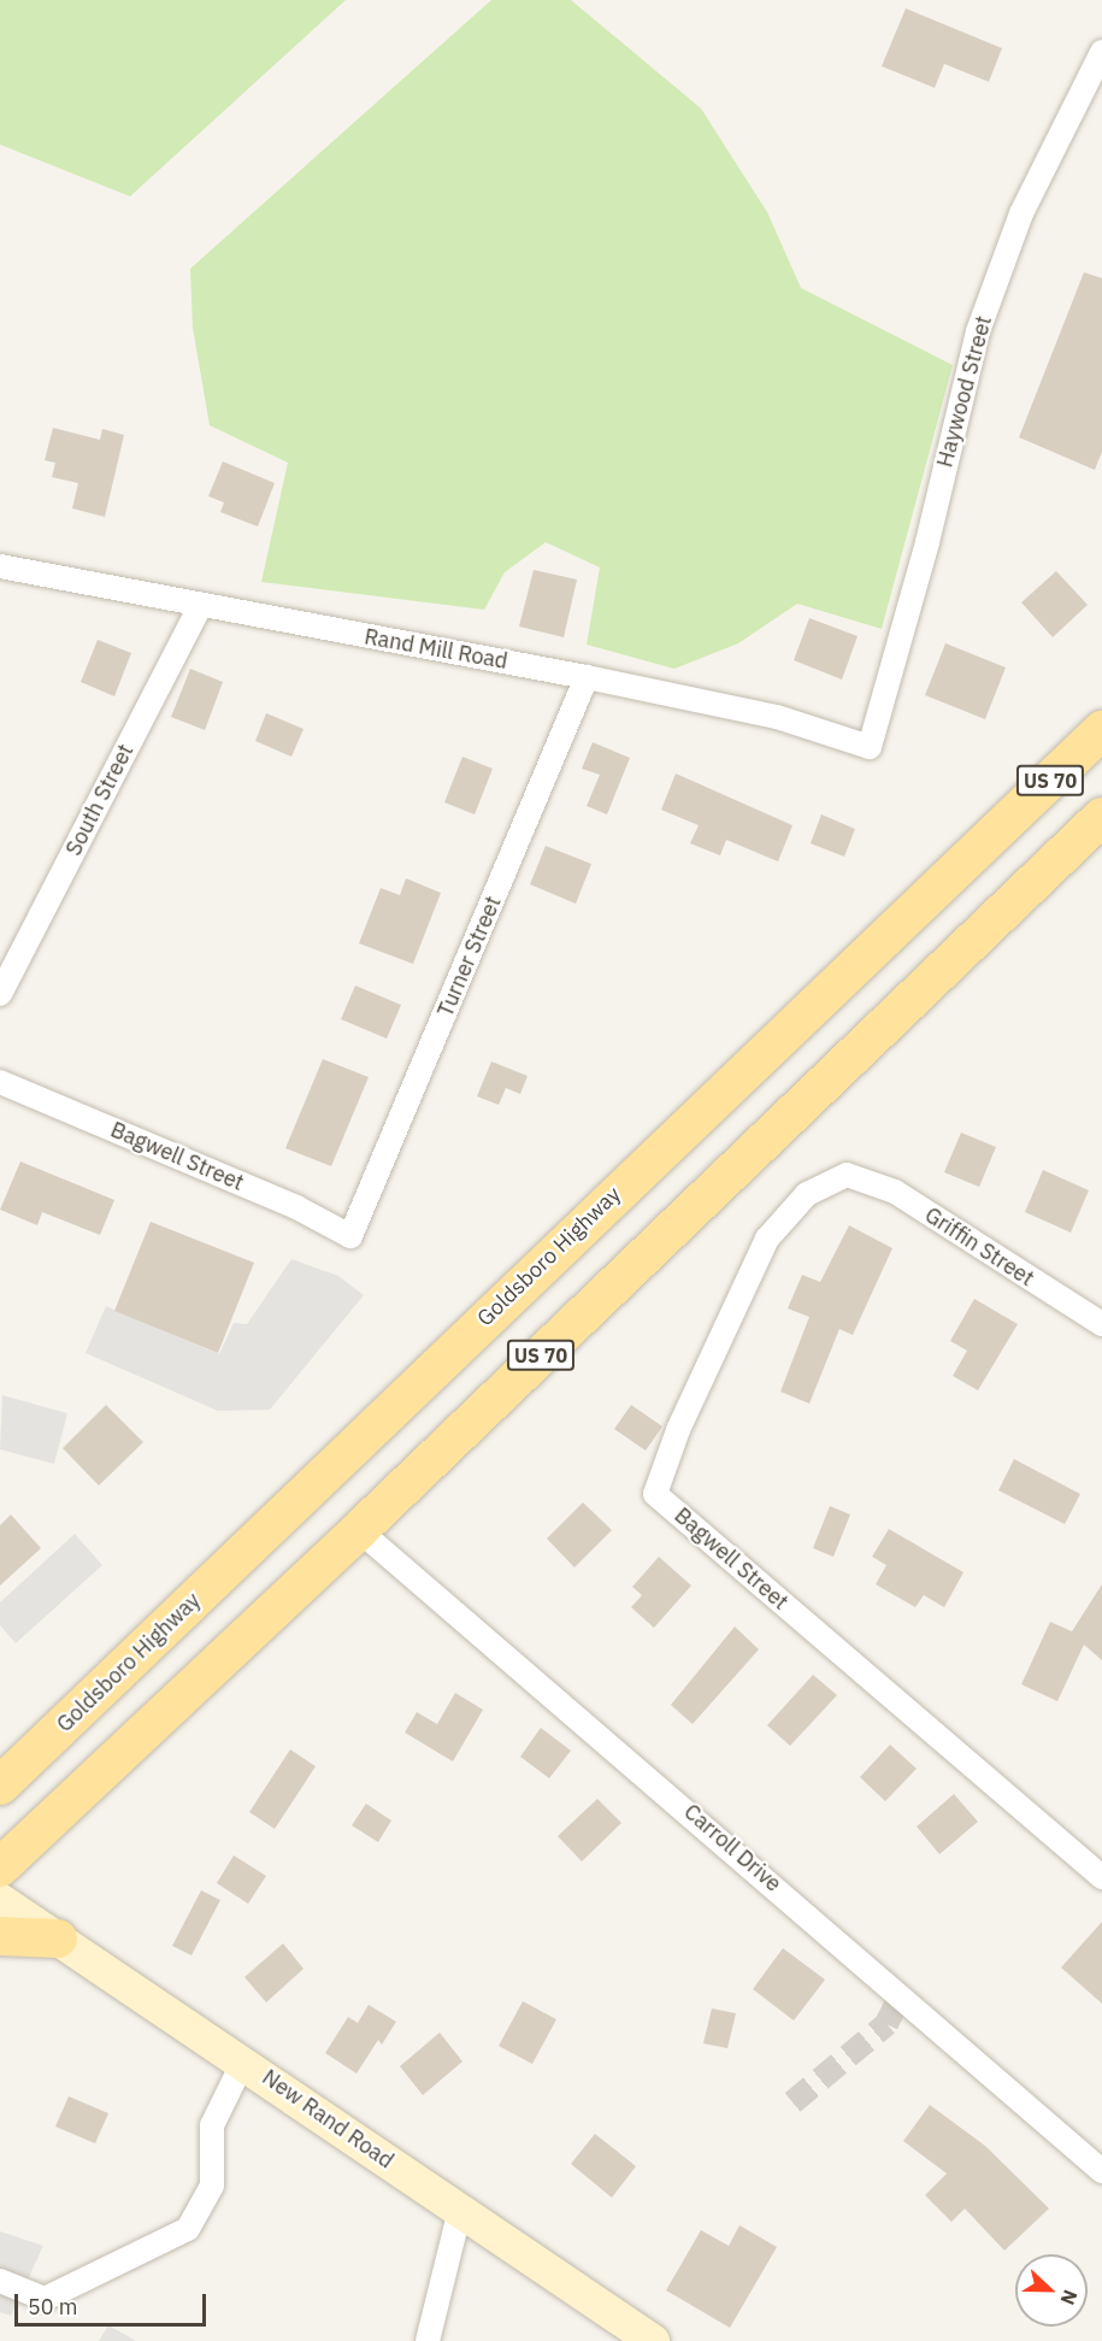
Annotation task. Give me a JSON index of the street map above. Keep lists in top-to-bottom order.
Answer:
{
  "streets": {
    "main road": ["US 70", "Goldsboro Highway"],
    "street": [
      "Haywood Street",
      "Rand Mill Road",
      "South Street",
      "Turner Street",
      "Bagwell Street",
      "Griffin Street",
      "Carroll Drive",
      "New Rand Road"
    ]
  },
  "crossings": [
    ["Haywood Street", "Rand Mill Road"],
    ["Rand Mill Road", "South Street"],
    ["Rand Mill Road", "Turner Street"],
    ["US 70", "Carroll Drive"],
    ["Turner Street", "Bagwell Street"],
    ["Bagwell Street", "Griffin Street"]
  ],
  "scale_bar": "50 m",
  "north": "right"
}
